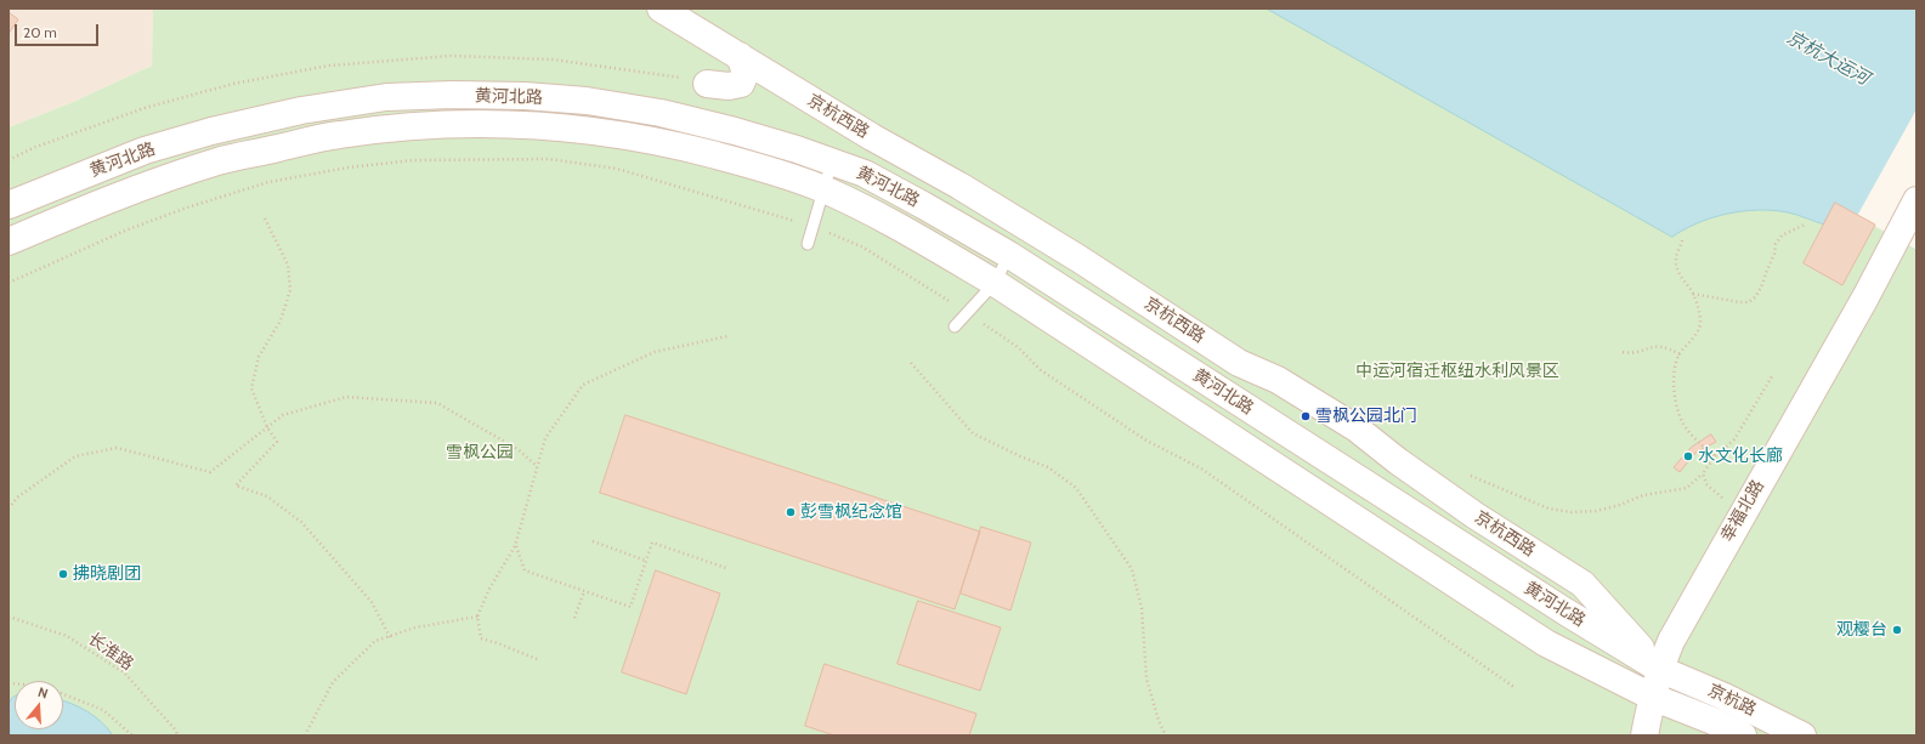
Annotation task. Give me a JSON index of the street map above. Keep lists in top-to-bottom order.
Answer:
{
  "streets": {
    "main road": [
      "黄河北路",
      "京杭西路",
      "幸福北路",
      "京杭路"
    ],
    "path": ["长淮路"]
  },
  "crossings": [
    ["黄河北路", "京杭西路"],
    ["黄河北路", "幸福北路"],
    ["黄河北路", "京杭路"],
    ["京杭西路", "幸福北路"],
    ["京杭西路", "京杭路"],
    ["幸福北路", "京杭路"]
  ],
  "water": ["京杭大运河"],
  "parks": ["中运河宿迁枢纽水利风景区", "雪枫公园"],
  "places": [
    "雪枫公园北门",
    "水文化长廊",
    "彭雪枫纪念馆",
    "拂晓剧团",
    "观樱台"
  ],
  "scale_bar": "20 m",
  "north": "top"
}
